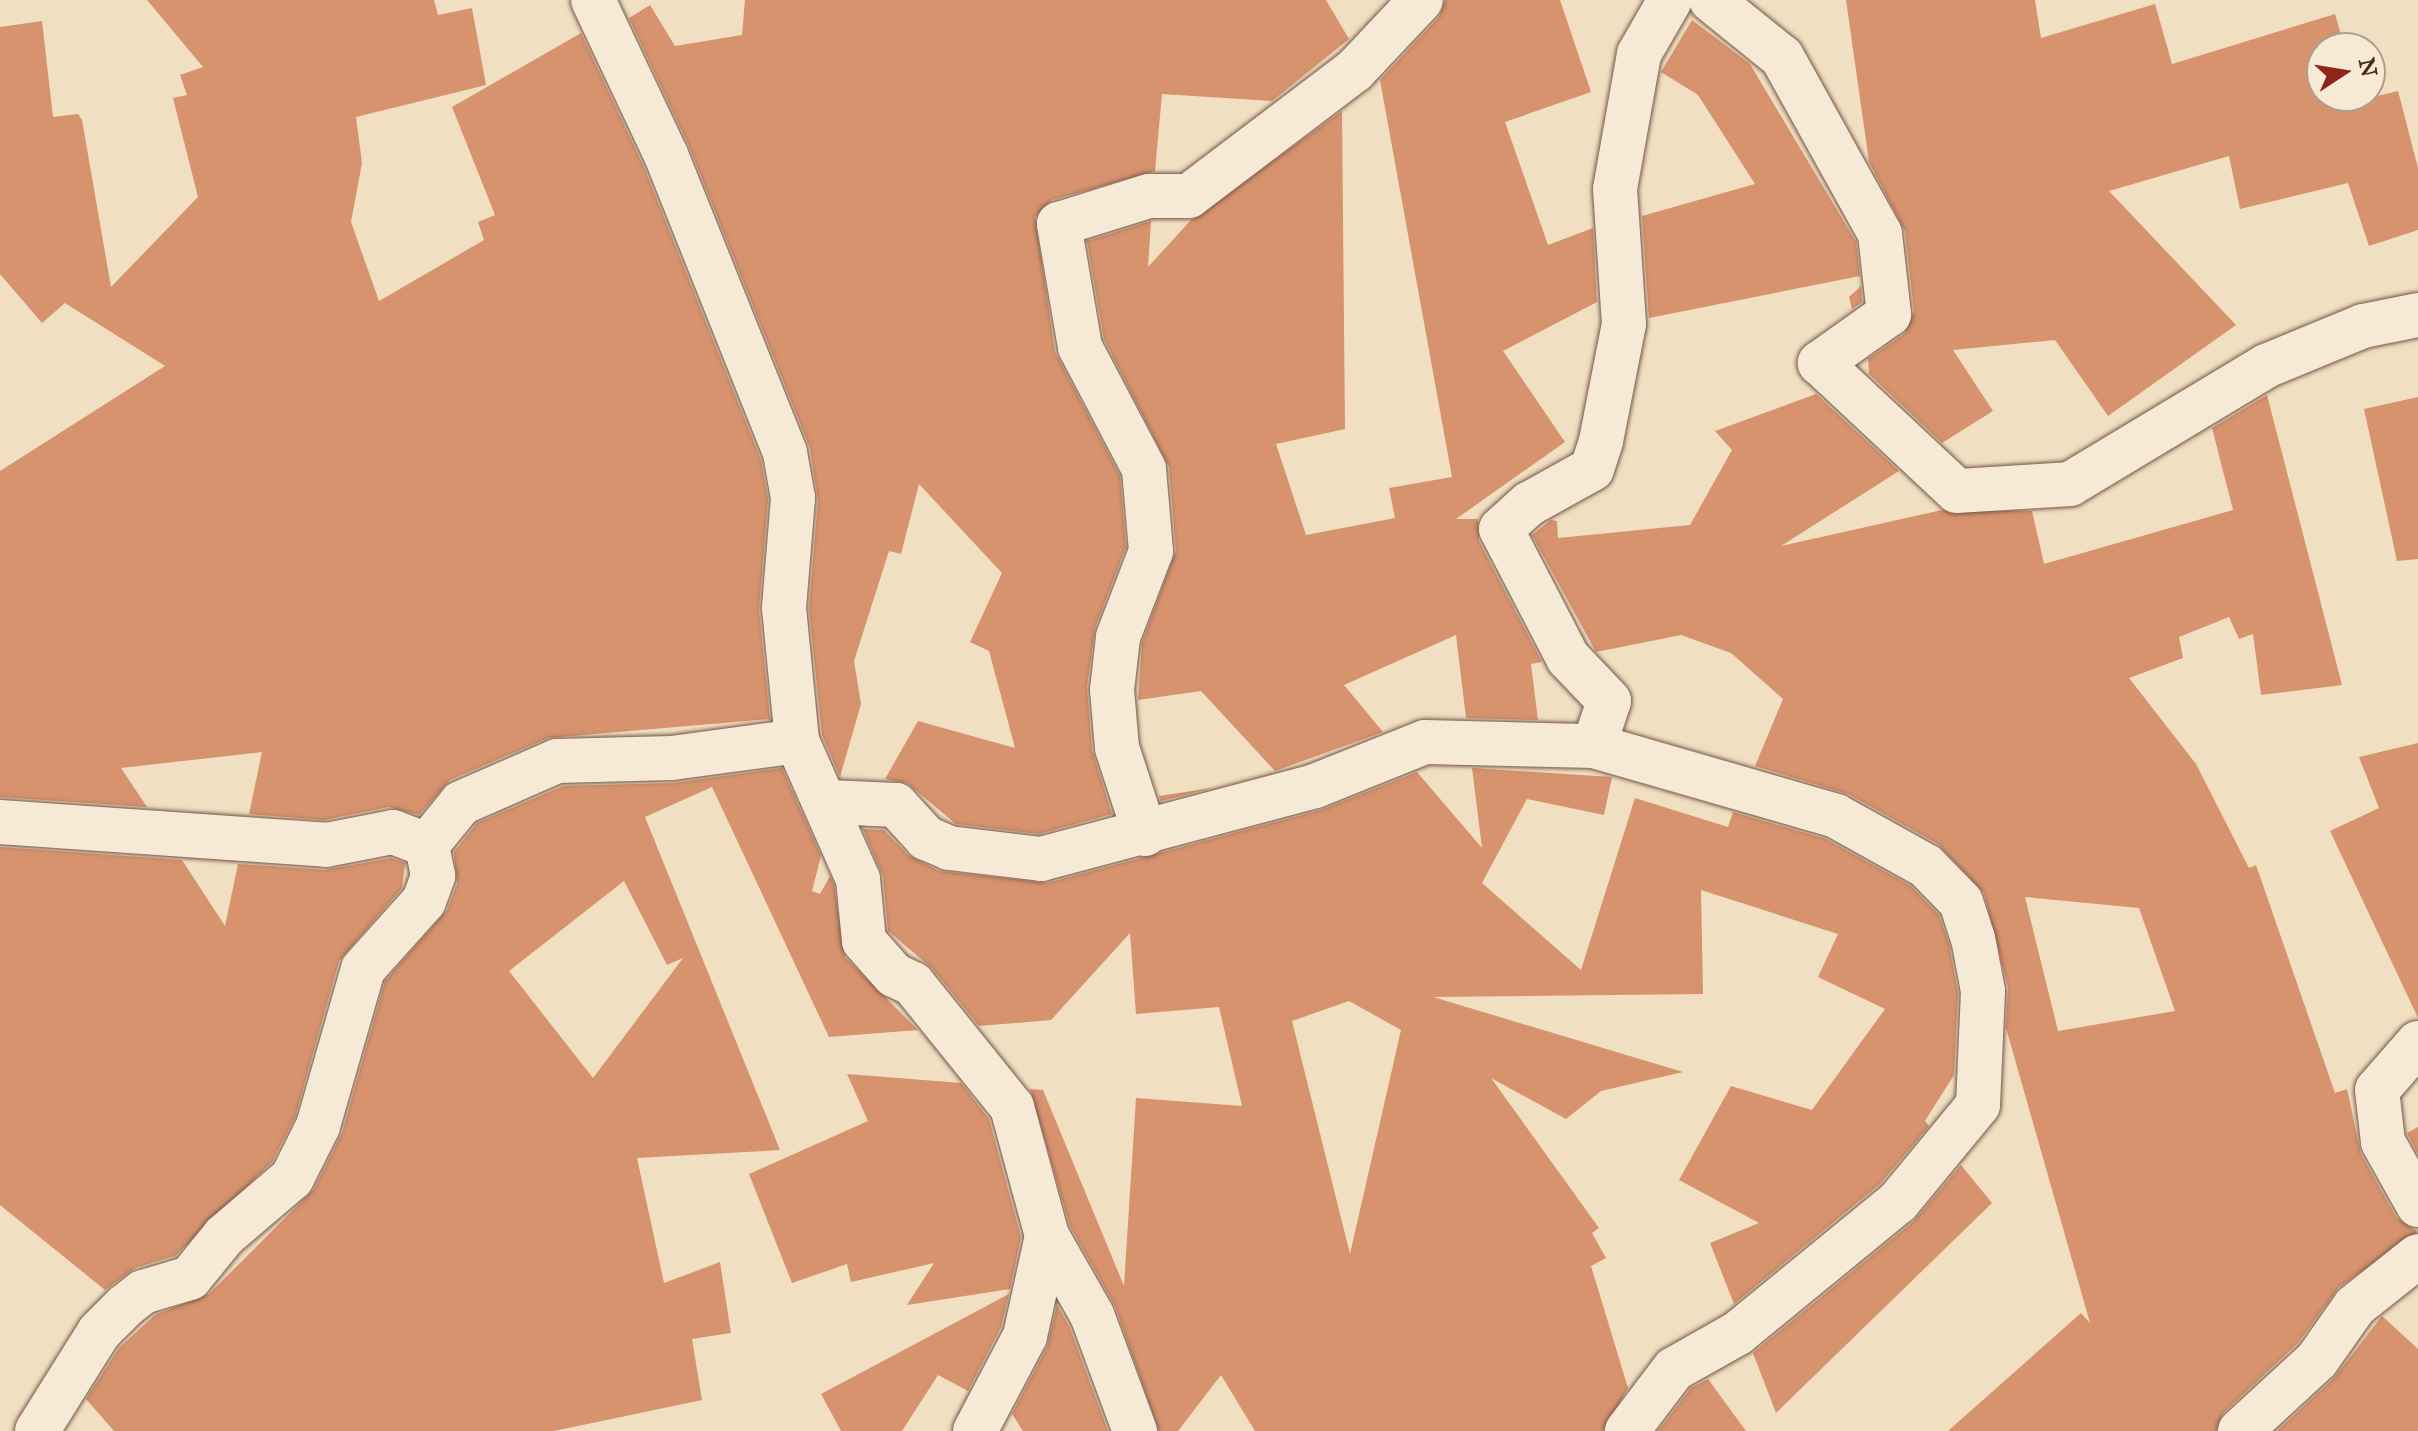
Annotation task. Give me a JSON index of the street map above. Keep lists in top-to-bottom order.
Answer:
{
  "north": "right"
}
